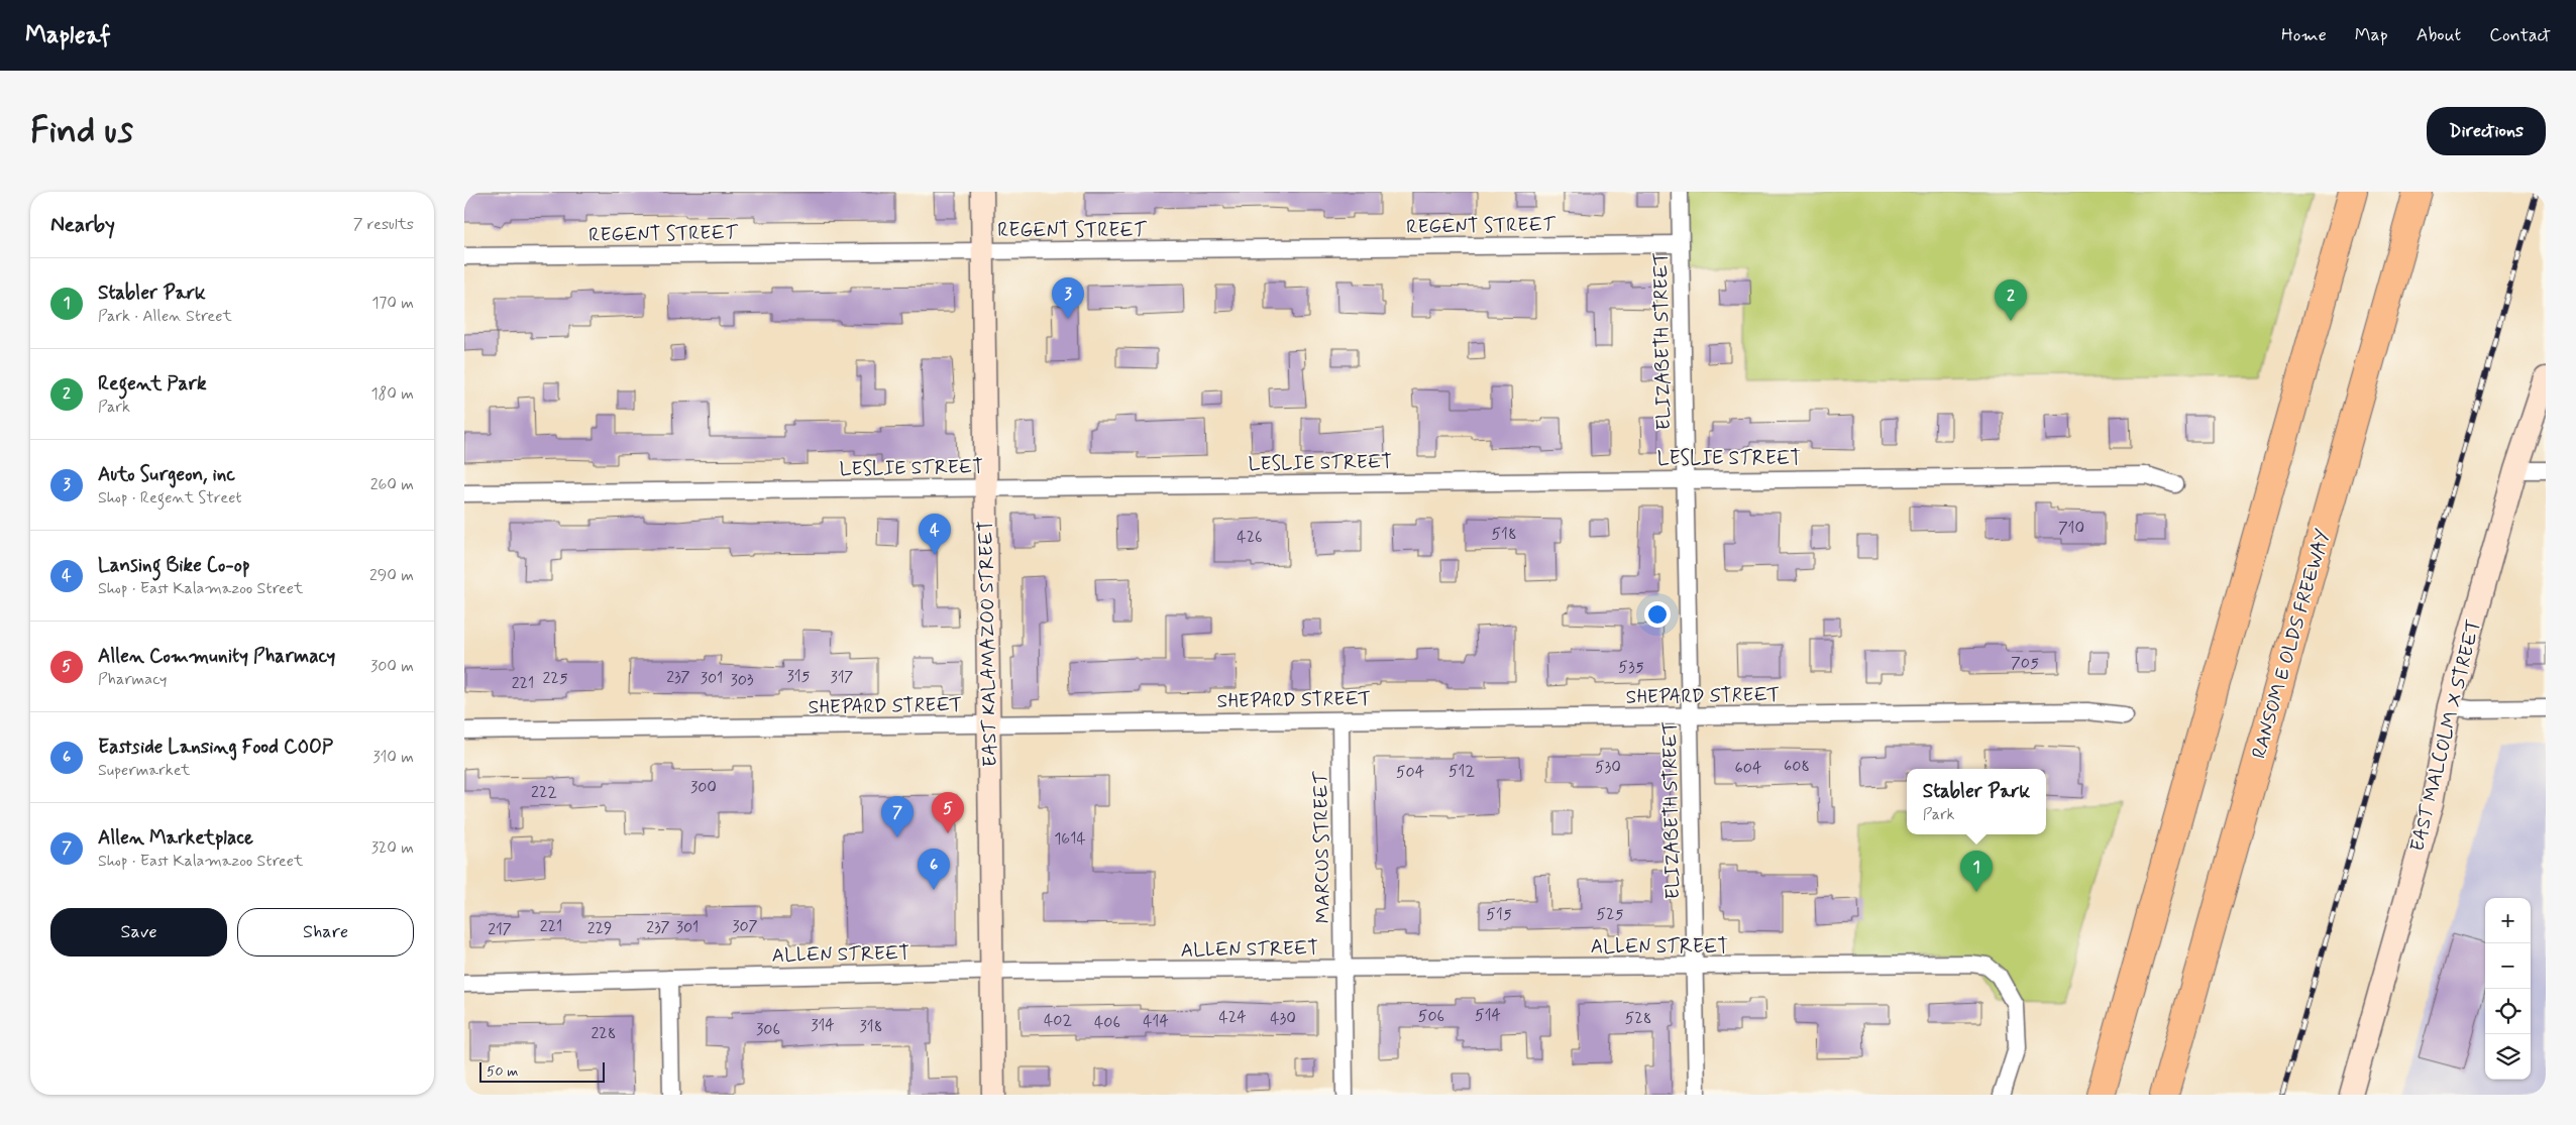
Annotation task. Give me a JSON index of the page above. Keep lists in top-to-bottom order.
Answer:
{
  "streets": {
    "highway": ["RANSOM E OLDS FREEWAY"],
    "street": [
      "REGENT STREET",
      "ELIZABETH STREET",
      "LESLIE STREET",
      "EAST KALAMAZOO STREET",
      "SHEPARD STREET",
      "EAST MALCOLM X STREET",
      "MARCUS STREET",
      "ALLEN STREET"
    ]
  },
  "crossings": [
    ["REGENT STREET", "ELIZABETH STREET"],
    ["REGENT STREET", "EAST KALAMAZOO STREET"],
    ["ELIZABETH STREET", "LESLIE STREET"],
    ["ELIZABETH STREET", "SHEPARD STREET"],
    ["ELIZABETH STREET", "ALLEN STREET"],
    ["LESLIE STREET", "EAST KALAMAZOO STREET"],
    ["EAST KALAMAZOO STREET", "SHEPARD STREET"],
    ["EAST KALAMAZOO STREET", "ALLEN STREET"],
    ["SHEPARD STREET", "MARCUS STREET"],
    ["MARCUS STREET", "ALLEN STREET"]
  ],
  "house_numbers": [
    "710",
    "518",
    "426",
    "705",
    "535",
    "315",
    "237",
    "317",
    "225",
    "301",
    "303",
    "221",
    "608",
    "530",
    "604",
    "512",
    "504",
    "300",
    "222",
    "1614",
    "515",
    "525",
    "221",
    "307",
    "237",
    "301",
    "229",
    "217",
    "514",
    "506",
    "424",
    "430",
    "528",
    "402",
    "414",
    "406",
    "314",
    "318",
    "306",
    "228"
  ],
  "scale_bar": "50 m",
  "page": {
    "header": "Mapleaf",
    "nav": [
      "Home",
      "Map",
      "About",
      "Contact"
    ],
    "buttons": [
      "Directions",
      ["Save", "Share"]
    ],
    "title": "Find us",
    "heading": ["Nearby", "7 results"],
    "list": [
      {
        "mark": "1",
        "name": "Stabler Park",
        "note": "Park · Allen Street",
        "value": "170 m"
      },
      {
        "mark": "2",
        "name": "Regent Park",
        "note": "Park",
        "value": "180 m"
      },
      {
        "mark": "3",
        "name": "Auto Surgeon, inc",
        "note": "Shop · Regent Street",
        "value": "260 m"
      },
      {
        "mark": "4",
        "name": "Lansing Bike Co-op",
        "note": "Shop · East Kalamazoo Street",
        "value": "290 m"
      },
      {
        "mark": "5",
        "name": "Allen Community Pharmacy",
        "note": "Pharmacy",
        "value": "300 m"
      },
      {
        "mark": "6",
        "name": "Eastside Lansing Food COOP",
        "note": "Supermarket",
        "value": "310 m"
      },
      {
        "mark": "7",
        "name": "Allen Marketplace",
        "note": "Shop · East Kalamazoo Street",
        "value": "320 m"
      }
    ],
    "pins": [
      "3",
      "2",
      "4",
      "5",
      "7",
      "6",
      "1"
    ],
    "popup": ["Stabler Park", "Park"],
    "map_buttons": ["+", "−"],
    "scale": "50 m"
  }
}
